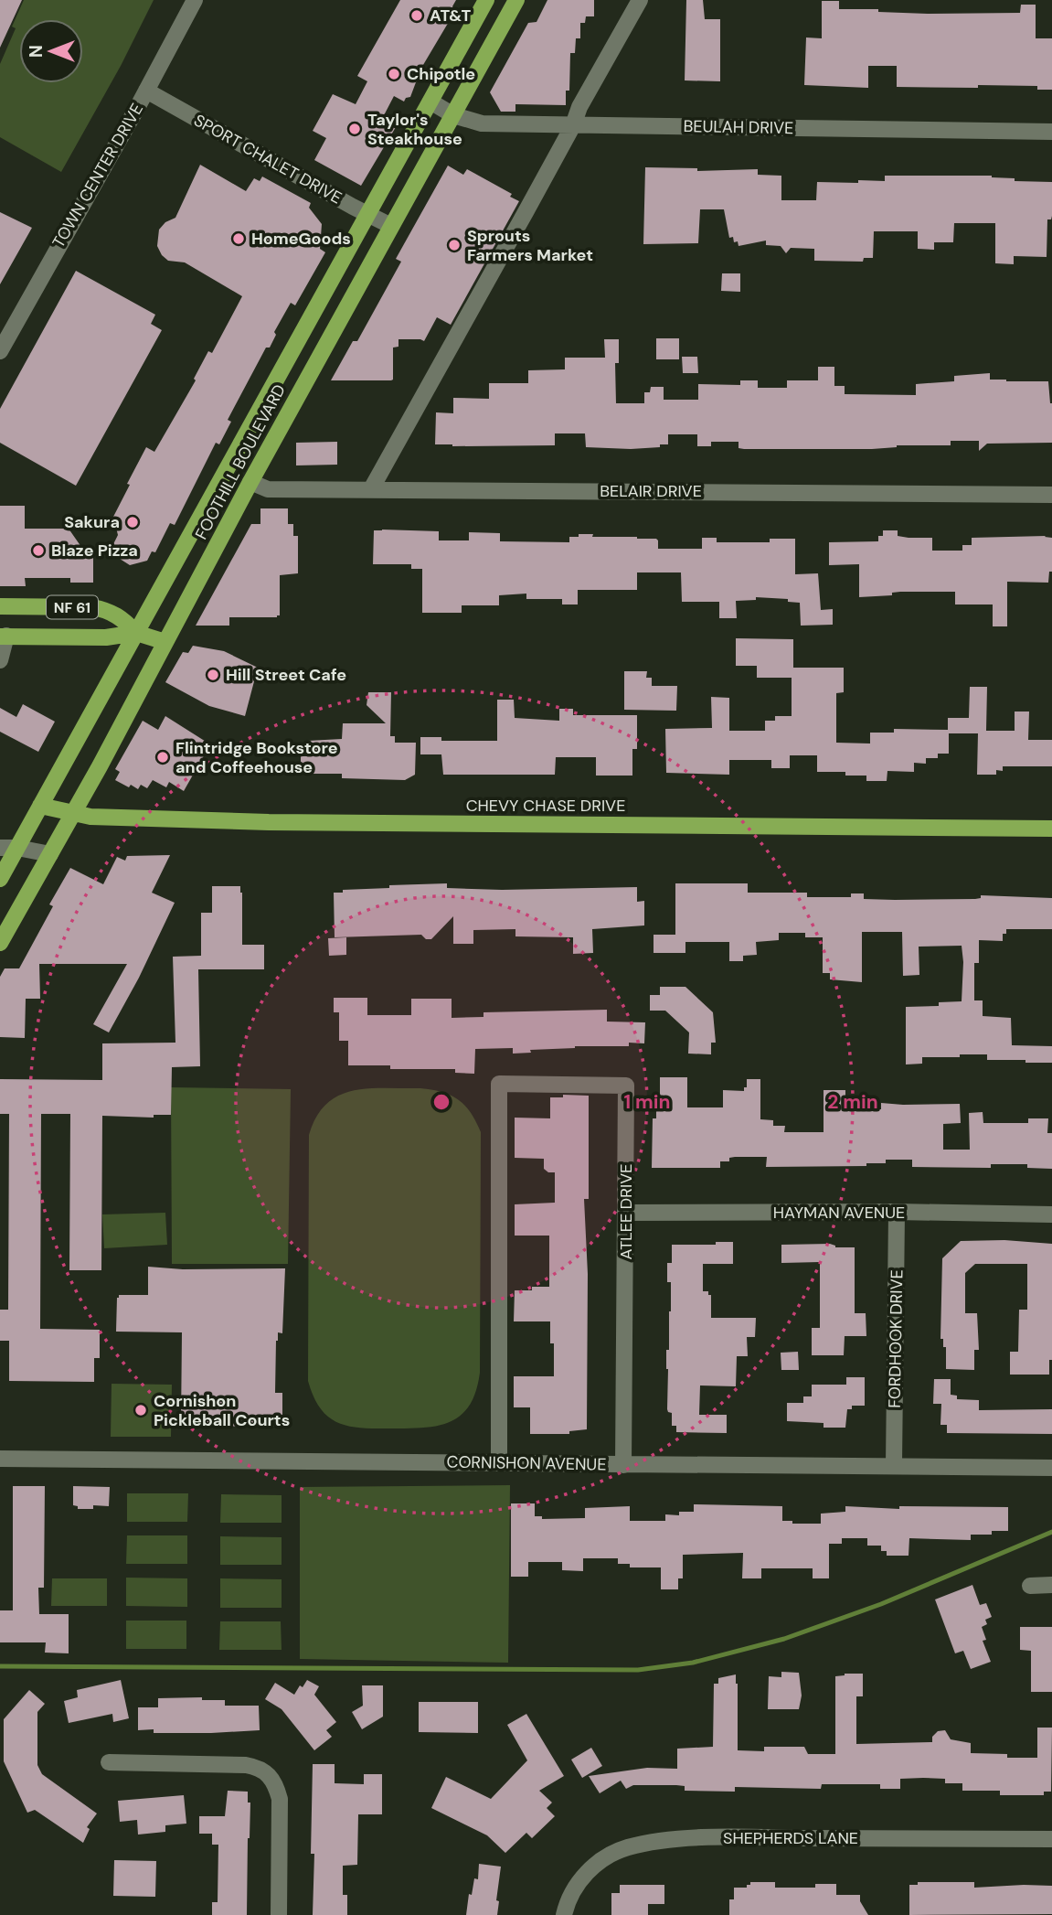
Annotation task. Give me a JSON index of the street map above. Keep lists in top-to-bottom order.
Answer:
{
  "streets": {
    "main road": ["FOOTHILL BOULEVARD", "NF 61", "CHEVY CHASE DRIVE"],
    "street": [
      "BEULAH DRIVE",
      "SPORT CHALET DRIVE",
      "TOWN CENTER DRIVE",
      "BELAIR DRIVE",
      "ATLEE DRIVE",
      "HAYMAN AVENUE",
      "FORDHOOK DRIVE",
      "CORNISHON AVENUE",
      "SHEPHERDS LANE"
    ]
  },
  "crossings": [
    ["BEULAH DRIVE", "FOOTHILL BOULEVARD"],
    ["SPORT CHALET DRIVE", "TOWN CENTER DRIVE"],
    ["SPORT CHALET DRIVE", "FOOTHILL BOULEVARD"],
    ["FOOTHILL BOULEVARD", "BELAIR DRIVE"],
    ["FOOTHILL BOULEVARD", "NF 61"],
    ["FOOTHILL BOULEVARD", "CHEVY CHASE DRIVE"],
    ["ATLEE DRIVE", "HAYMAN AVENUE"],
    ["ATLEE DRIVE", "CORNISHON AVENUE"],
    ["HAYMAN AVENUE", "FORDHOOK DRIVE"],
    ["FORDHOOK DRIVE", "CORNISHON AVENUE"]
  ],
  "places": [
    "AT&T",
    "Chipotle",
    "Taylor's Steakhouse",
    "HomeGoods",
    "Sprouts Farmers Market",
    "Sakura",
    "Blaze Pizza",
    "Hill Street Cafe",
    "Flintridge Bookstore and Coffeehouse",
    "Cornishon Pickleball Courts"
  ],
  "north": "left",
  "rings": ["1 min", "2 min"]
}
